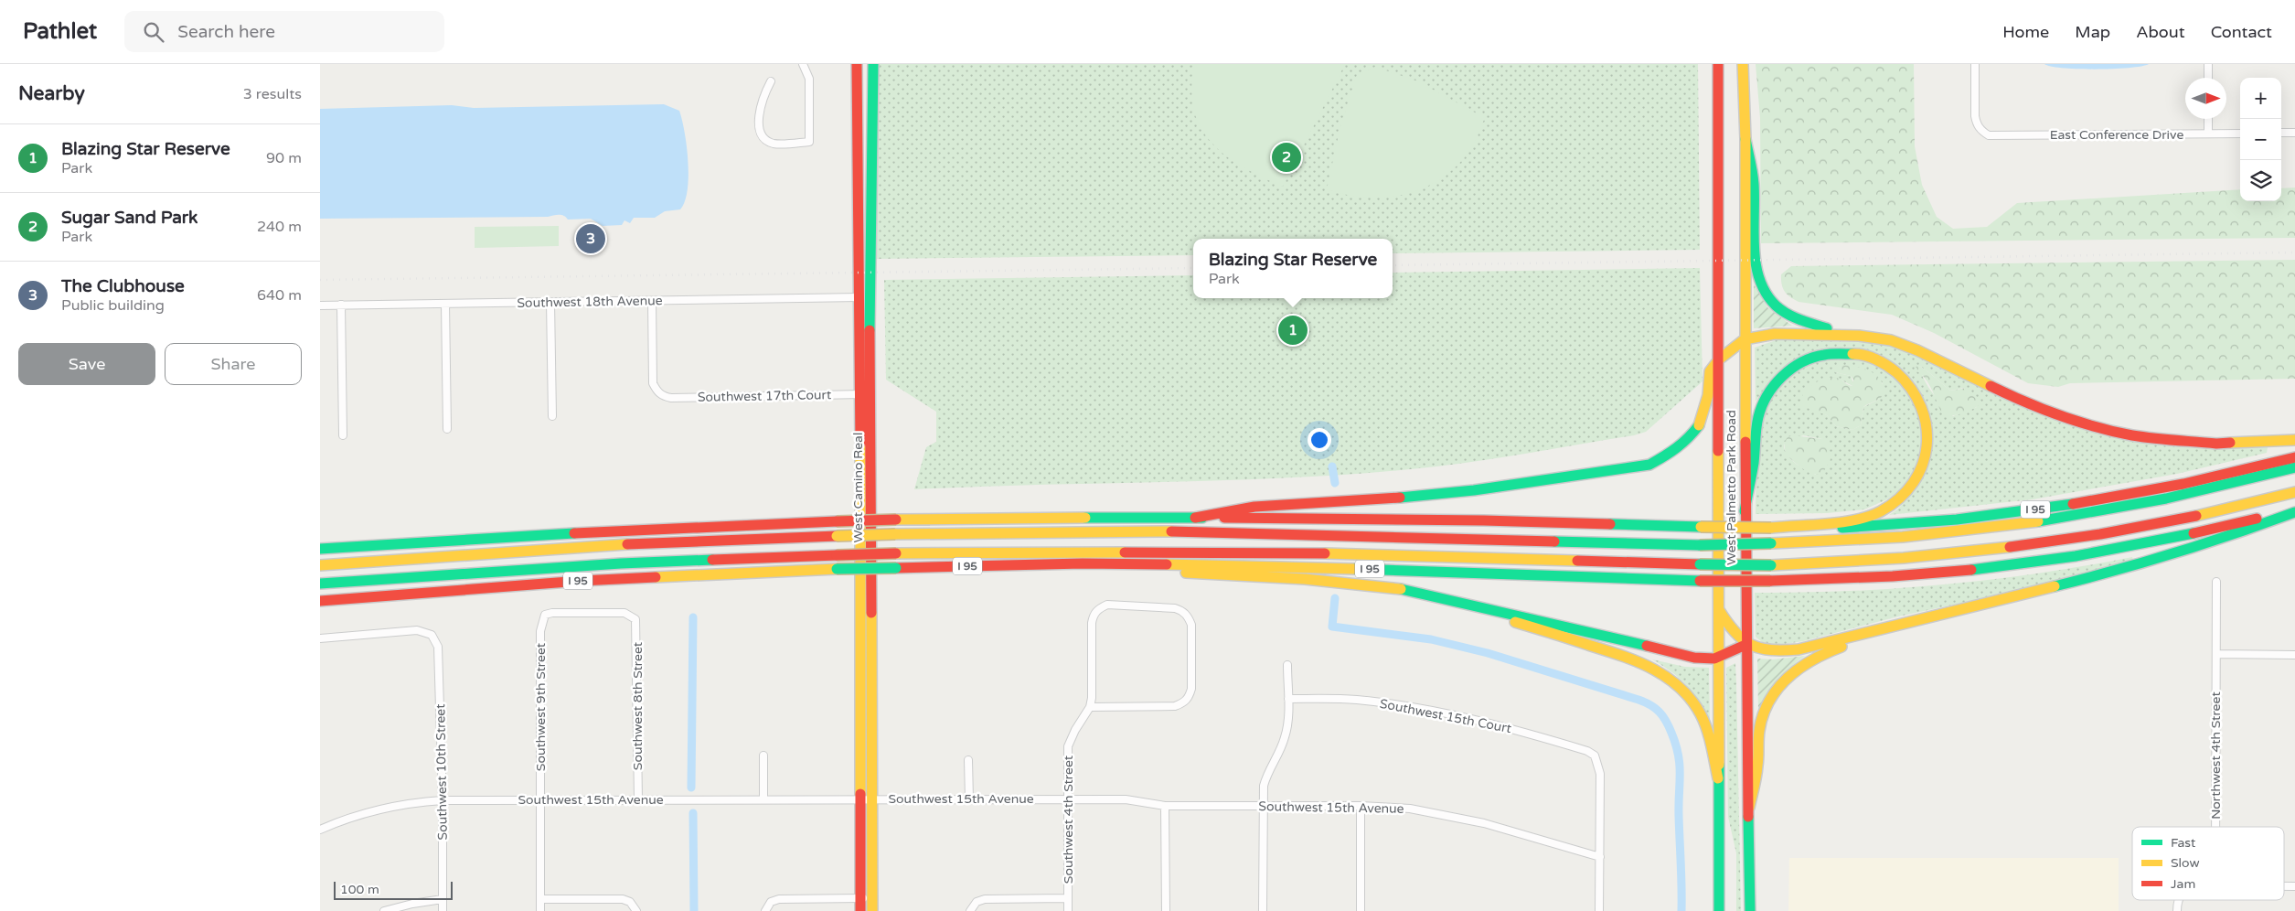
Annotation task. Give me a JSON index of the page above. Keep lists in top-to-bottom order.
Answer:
{
  "streets": {
    "main road": ["West Camino Real", "West Palmetto Park Road", "I 95"],
    "street": [
      "East Conference Drive",
      "Southwest 18th Avenue",
      "Southwest 17th Court",
      "Southwest 8th Street",
      "Southwest 9th Street",
      "Southwest 15th Court",
      "Northwest 4th Street",
      "Southwest 10th Street",
      "Southwest 15th Avenue",
      "Southwest 4th Street"
    ]
  },
  "crossings": [
    ["Southwest 18th Avenue", "Southwest 17th Court"],
    ["Southwest 18th Avenue", "West Camino Real"],
    ["Southwest 17th Court", "West Camino Real"],
    ["West Camino Real", "Southwest 15th Avenue"],
    ["Southwest 8th Street", "Southwest 9th Street"],
    ["Southwest 8th Street", "Southwest 15th Avenue"],
    ["Southwest 9th Street", "Southwest 15th Avenue"],
    ["Southwest 15th Court", "Southwest 15th Avenue"],
    ["Southwest 10th Street", "Southwest 15th Avenue"],
    ["Southwest 15th Avenue", "Southwest 4th Street"]
  ],
  "legend": ["Fast", "Slow", "Jam"],
  "scale_bar": "100 m",
  "north": "right",
  "page": {
    "header": "Pathlet",
    "search": "Search here",
    "nav": [
      "Home",
      "Map",
      "About",
      "Contact"
    ],
    "heading": ["Nearby", "3 results"],
    "map_buttons": ["+", "−"],
    "list": [
      {
        "mark": "1",
        "name": "Blazing Star Reserve",
        "note": "Park",
        "value": "90 m"
      },
      {
        "mark": "2",
        "name": "Sugar Sand Park",
        "note": "Park",
        "value": "240 m"
      },
      {
        "mark": "3",
        "name": "The Clubhouse",
        "note": "Public building",
        "value": "640 m"
      }
    ],
    "pins": ["2", "3", "1"],
    "popup": ["Blazing Star Reserve", "Park"],
    "buttons": ["Save", "Share"],
    "scale": "100 m"
  }
}
